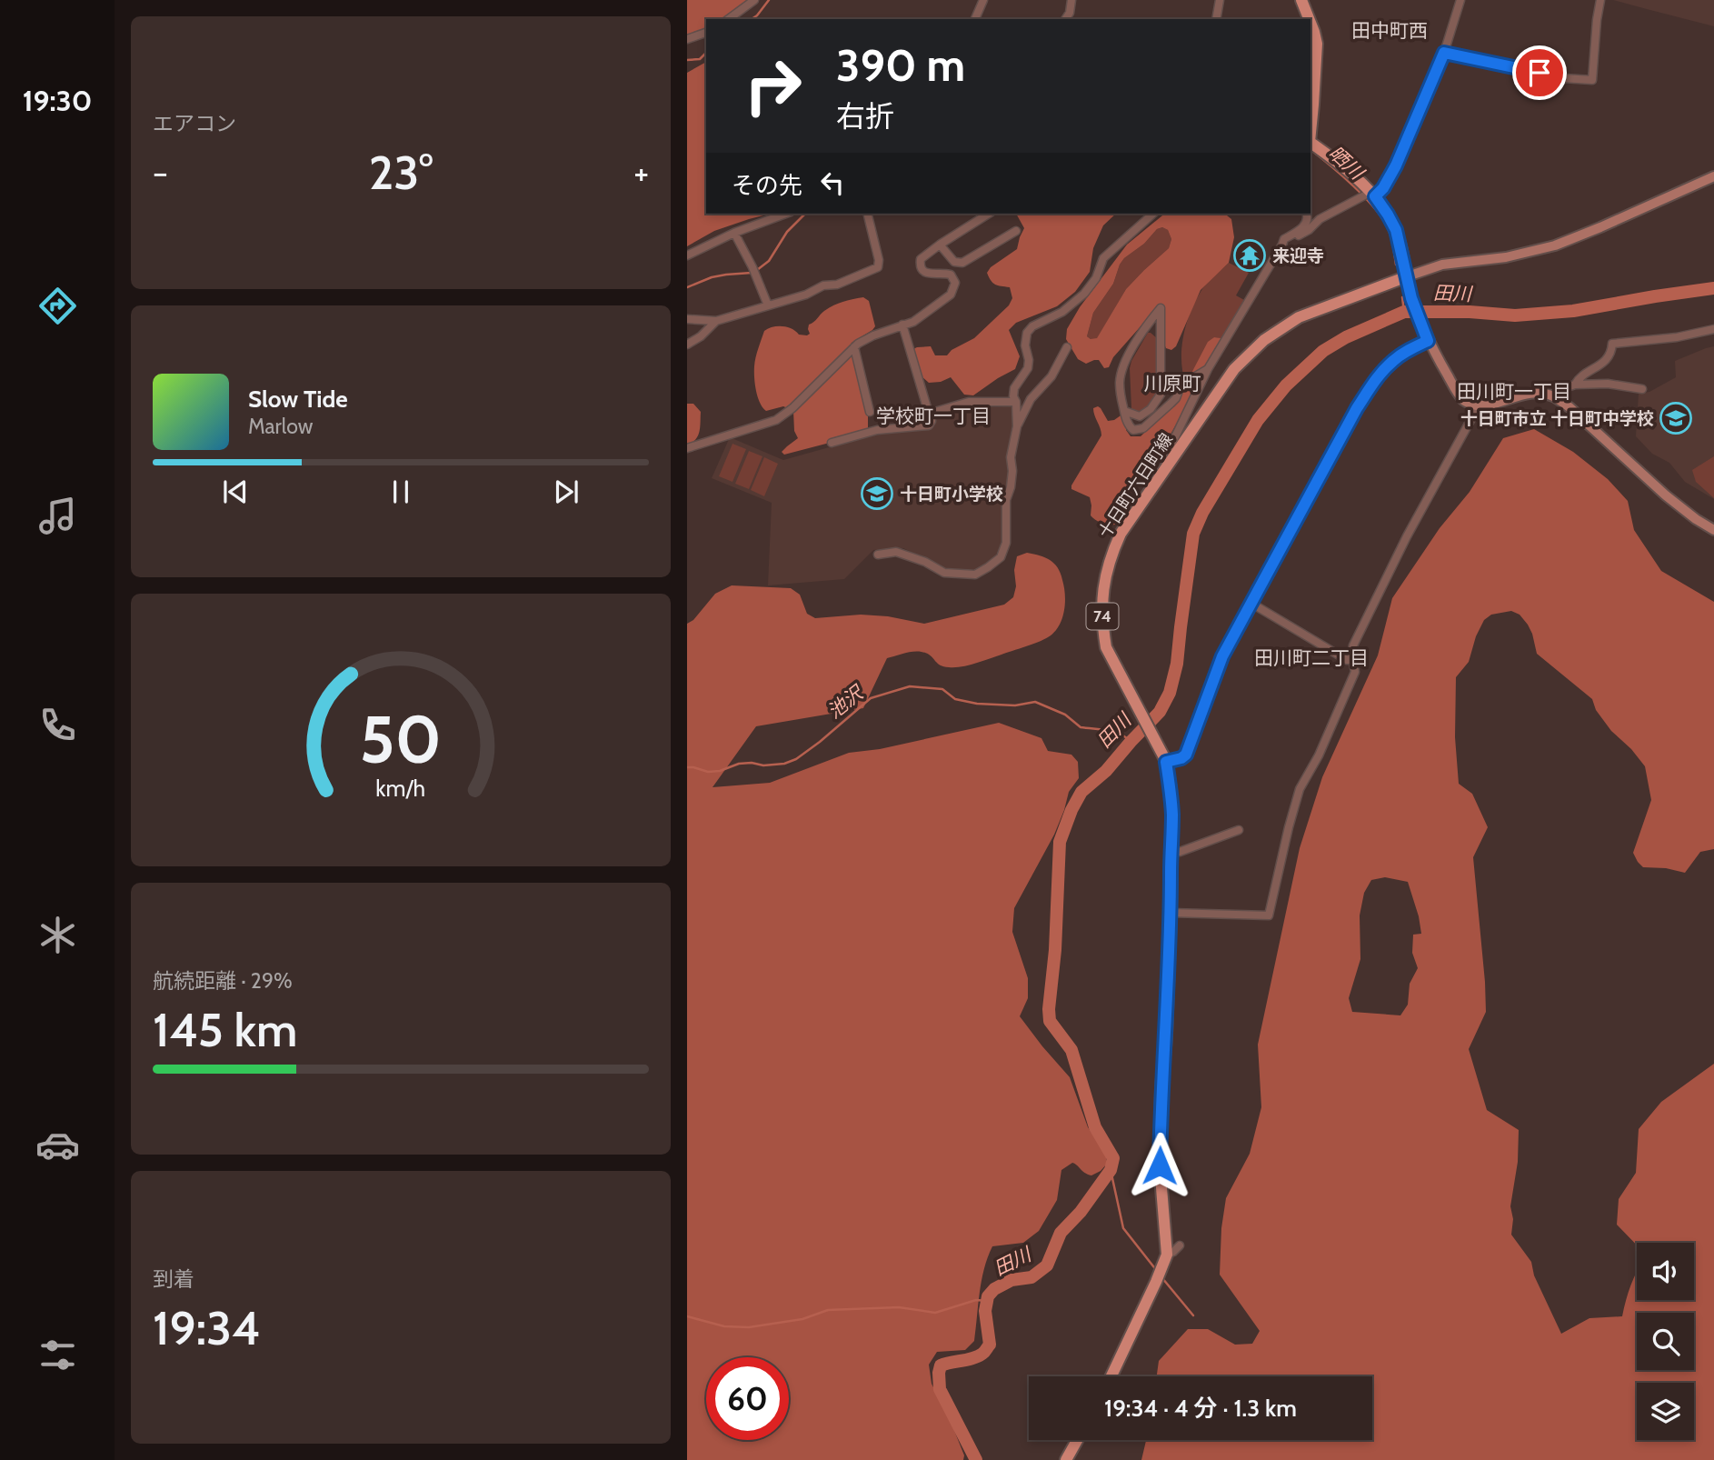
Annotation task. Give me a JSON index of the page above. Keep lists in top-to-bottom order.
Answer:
{
  "streets": {
    "main road": ["十日町六日町線", "74"]
  },
  "districts": [
    "田中町西",
    "川原町",
    "田川町一丁目",
    "学校町一丁目",
    "田川町二丁目"
  ],
  "water": ["晒川", "田川", "池沢"],
  "places": {
    "temple": ["来迎寺"],
    "school or university": ["十日町市立 十日町中学校", "十日町小学校"]
  },
  "page": {
    "tabs": "19:30",
    "tile": [
      "エアコン",
      ["航続距離 · 29%", "145 km"],
      ["到着", "19:34"]
    ],
    "turn": ["390 m", "右折"],
    "heat": ["−", "23°", "+"],
    "then": "その先",
    "song": ["Slow Tide", "Marlow"],
    "limit": "60",
    "trip": "19:34 · 4 分 · 1.3 km",
    "gauge": ["50", "km/h"]
  }
}
